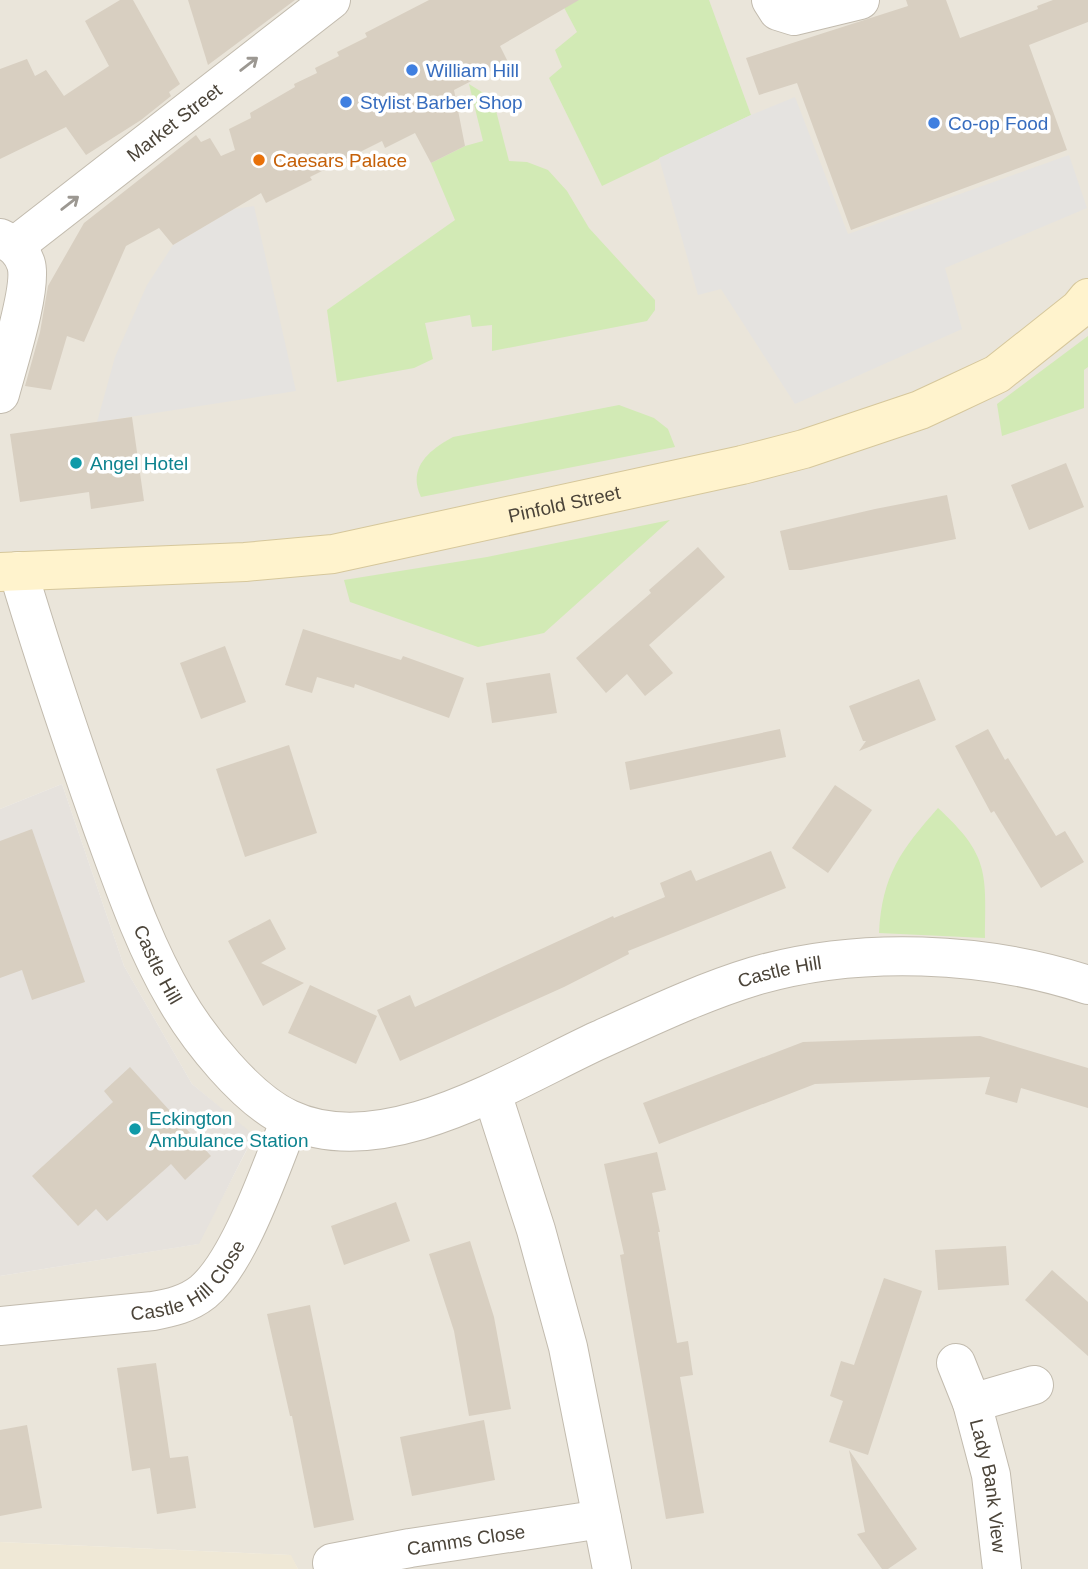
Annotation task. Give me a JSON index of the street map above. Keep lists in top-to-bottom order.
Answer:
{
  "streets": {
    "main road": ["Pinfold Street"],
    "street": [
      "Market Street",
      "Castle Hill",
      "Castle Hill Close",
      "Lady Bank View",
      "Camms Close"
    ]
  },
  "crossings": [
    ["Pinfold Street", "Castle Hill"],
    ["Castle Hill", "Castle Hill Close"]
  ],
  "one_way": ["Market Street"],
  "places": [
    "William Hill",
    "Stylist Barber Shop",
    "Co-op Food",
    "Caesars Palace",
    "Angel Hotel",
    "Eckington Ambulance Station"
  ]
}
